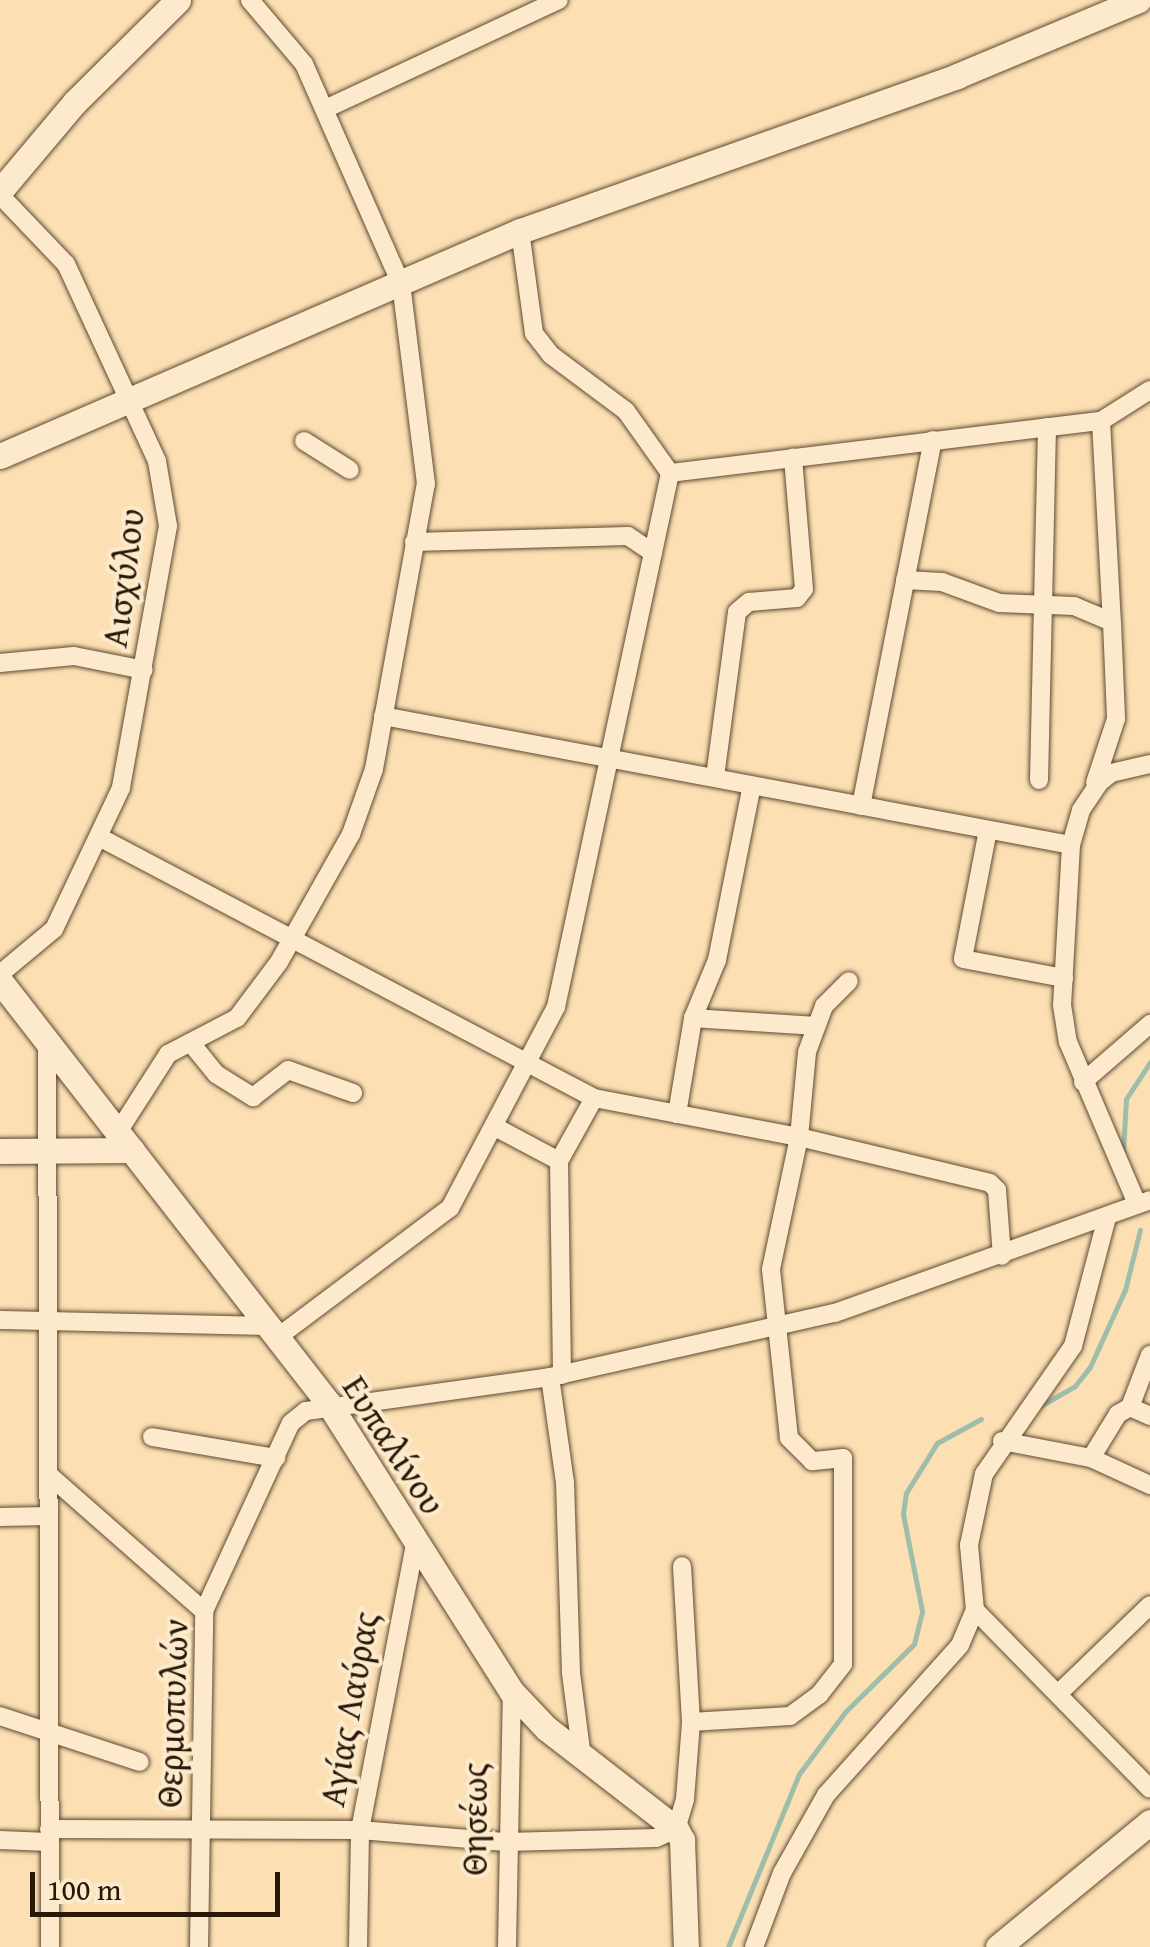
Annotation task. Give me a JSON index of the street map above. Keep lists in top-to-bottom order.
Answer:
{
  "streets": {
    "street": [
      "Αισχύλου",
      "Ευπαλίνου",
      "Αγίας Λαύρας",
      "Θερμοπυλών",
      "Θησέως"
    ]
  },
  "crossings": [
    ["Αισχύλου", "Ευπαλίνου"],
    ["Ευπαλίνου", "Αγίας Λαύρας"],
    ["Ευπαλίνου", "Θερμοπυλών"],
    ["Ευπαλίνου", "Θησέως"]
  ],
  "scale_bar": "100 m"
}
